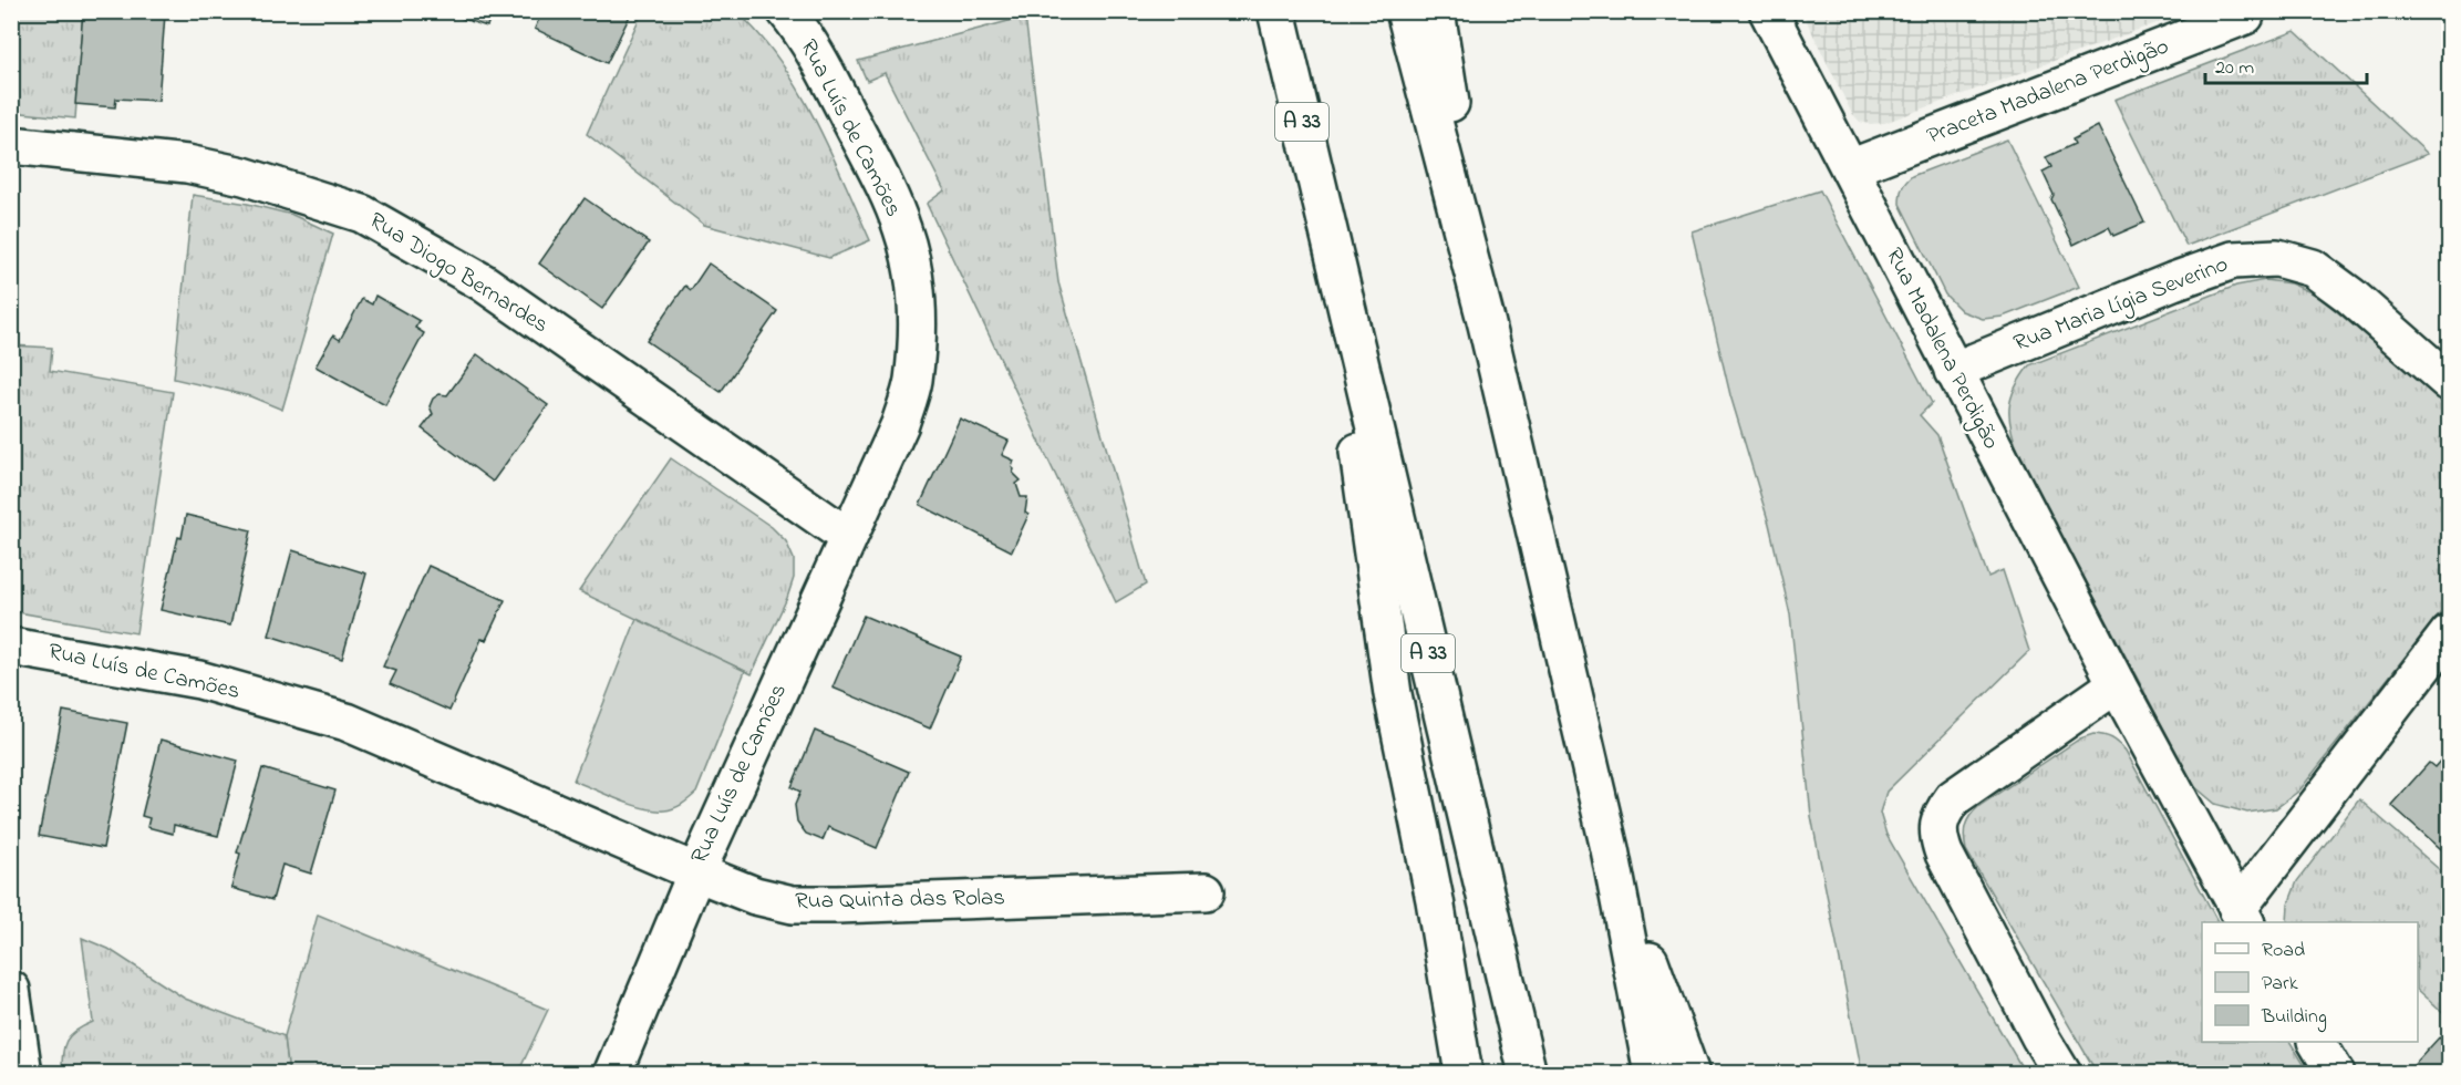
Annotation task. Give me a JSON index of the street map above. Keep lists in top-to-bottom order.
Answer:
{
  "streets": {
    "main road": [
      "Praceta Madalena Perdigão",
      "A 33",
      "Rua Luís de Camões",
      "Rua Diogo Bernardes",
      "Rua Maria Lígia Severino",
      "Rua Madalena Perdigão",
      "Rua Quinta das Rolas"
    ]
  },
  "crossings": [
    ["Praceta Madalena Perdigão", "Rua Madalena Perdigão"],
    ["Rua Luís de Camões", "Rua Diogo Bernardes"],
    ["Rua Luís de Camões", "Rua Quinta das Rolas"],
    ["Rua Maria Lígia Severino", "Rua Madalena Perdigão"]
  ],
  "legend": ["Road", "Park", "Building"],
  "scale_bar": "20 m"
}
